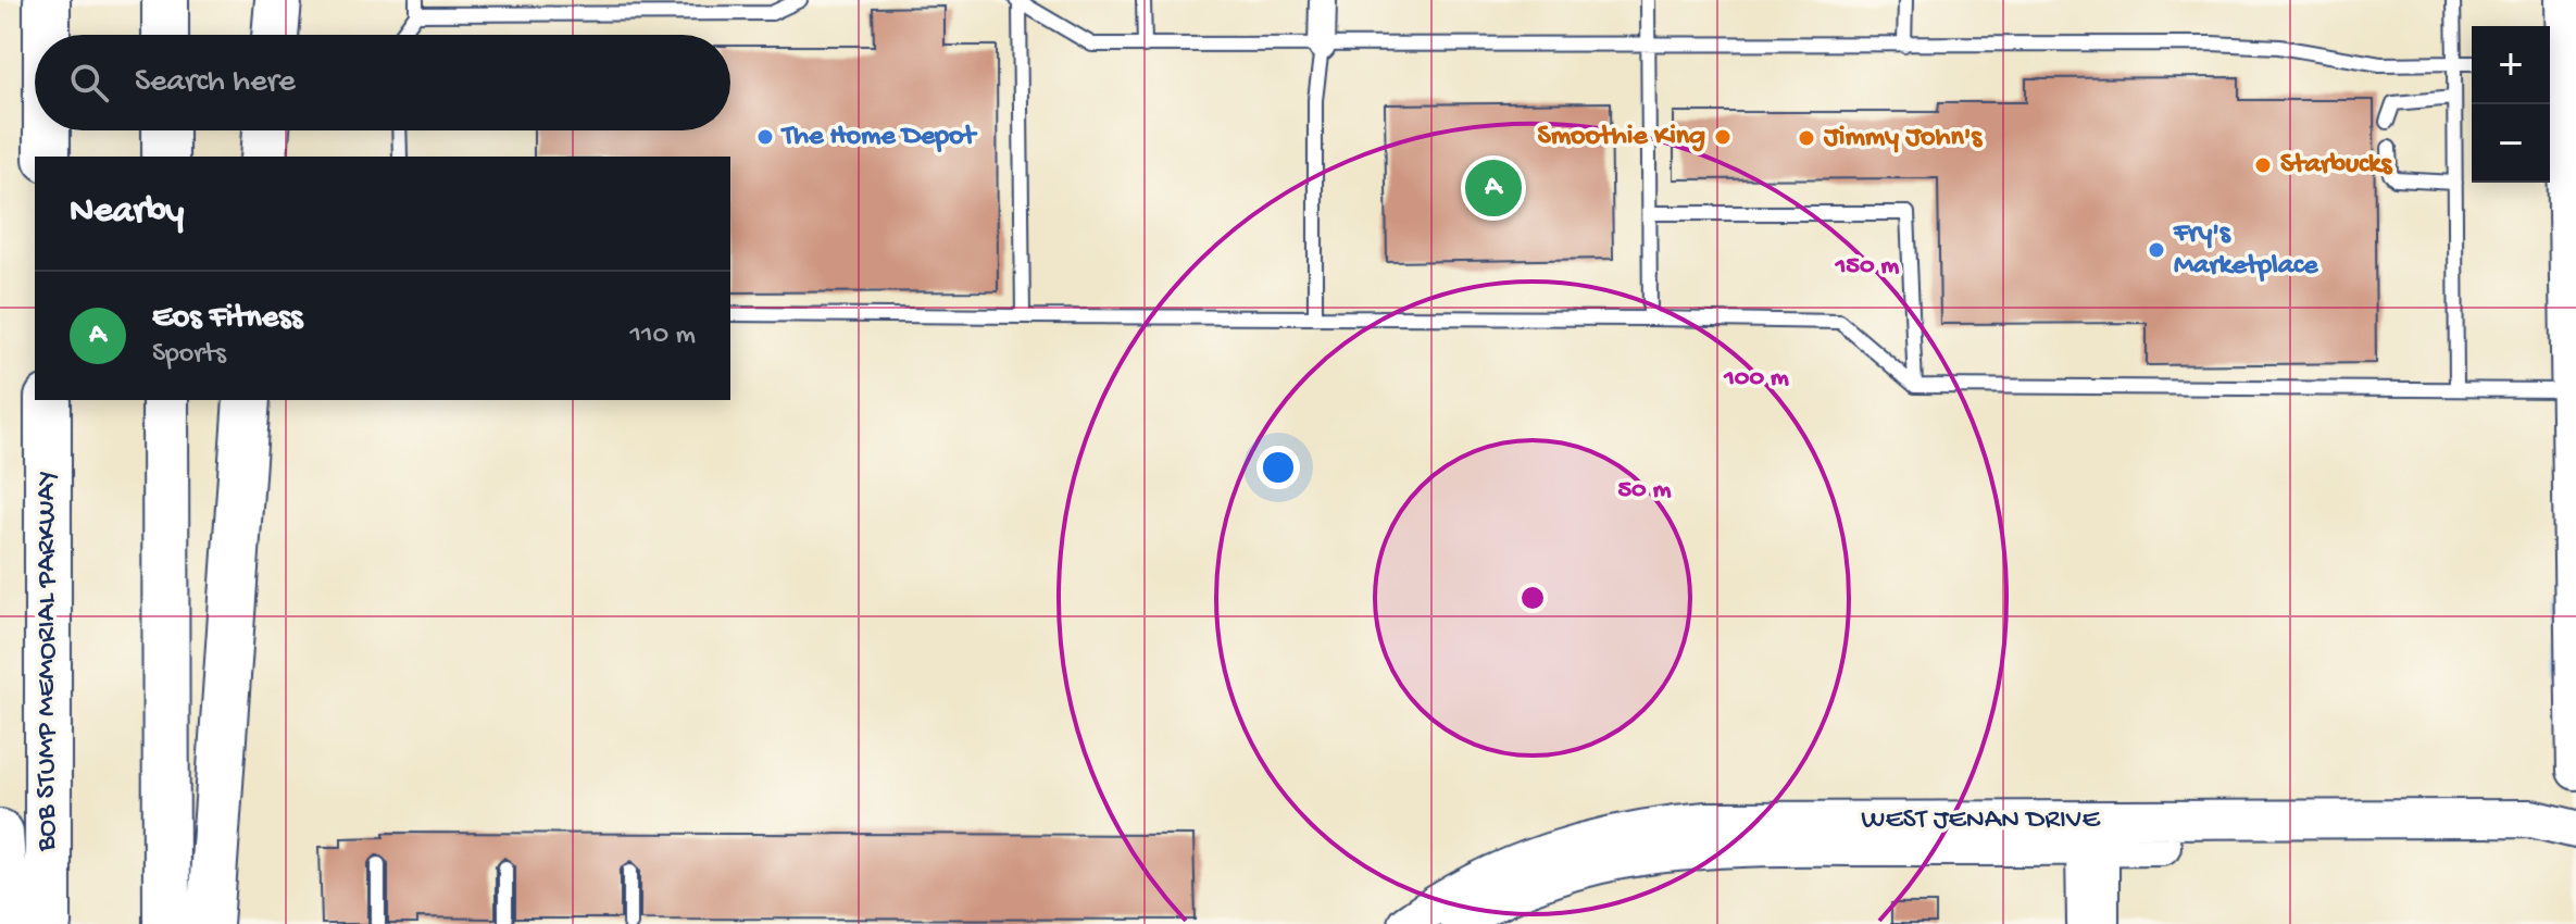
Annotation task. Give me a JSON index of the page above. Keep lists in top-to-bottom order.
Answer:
{
  "streets": {
    "highway": ["BOB STUMP MEMORIAL PARKWAY"],
    "street": ["WEST JENAN DRIVE"]
  },
  "places": [
    "The Home Depot",
    "Smoothie King",
    "Jimmy John's",
    "Starbucks",
    "Fry's Marketplace"
  ],
  "page": {
    "map_buttons": ["+", "−"],
    "search": "Search here",
    "pins": "A",
    "heading": "Nearby",
    "list": [
      {
        "mark": "A",
        "name": "Eos Fitness",
        "note": "Sports",
        "value": "110 m"
      }
    ]
  },
  "rings": ["150 m", "100 m", "50 m"]
}
